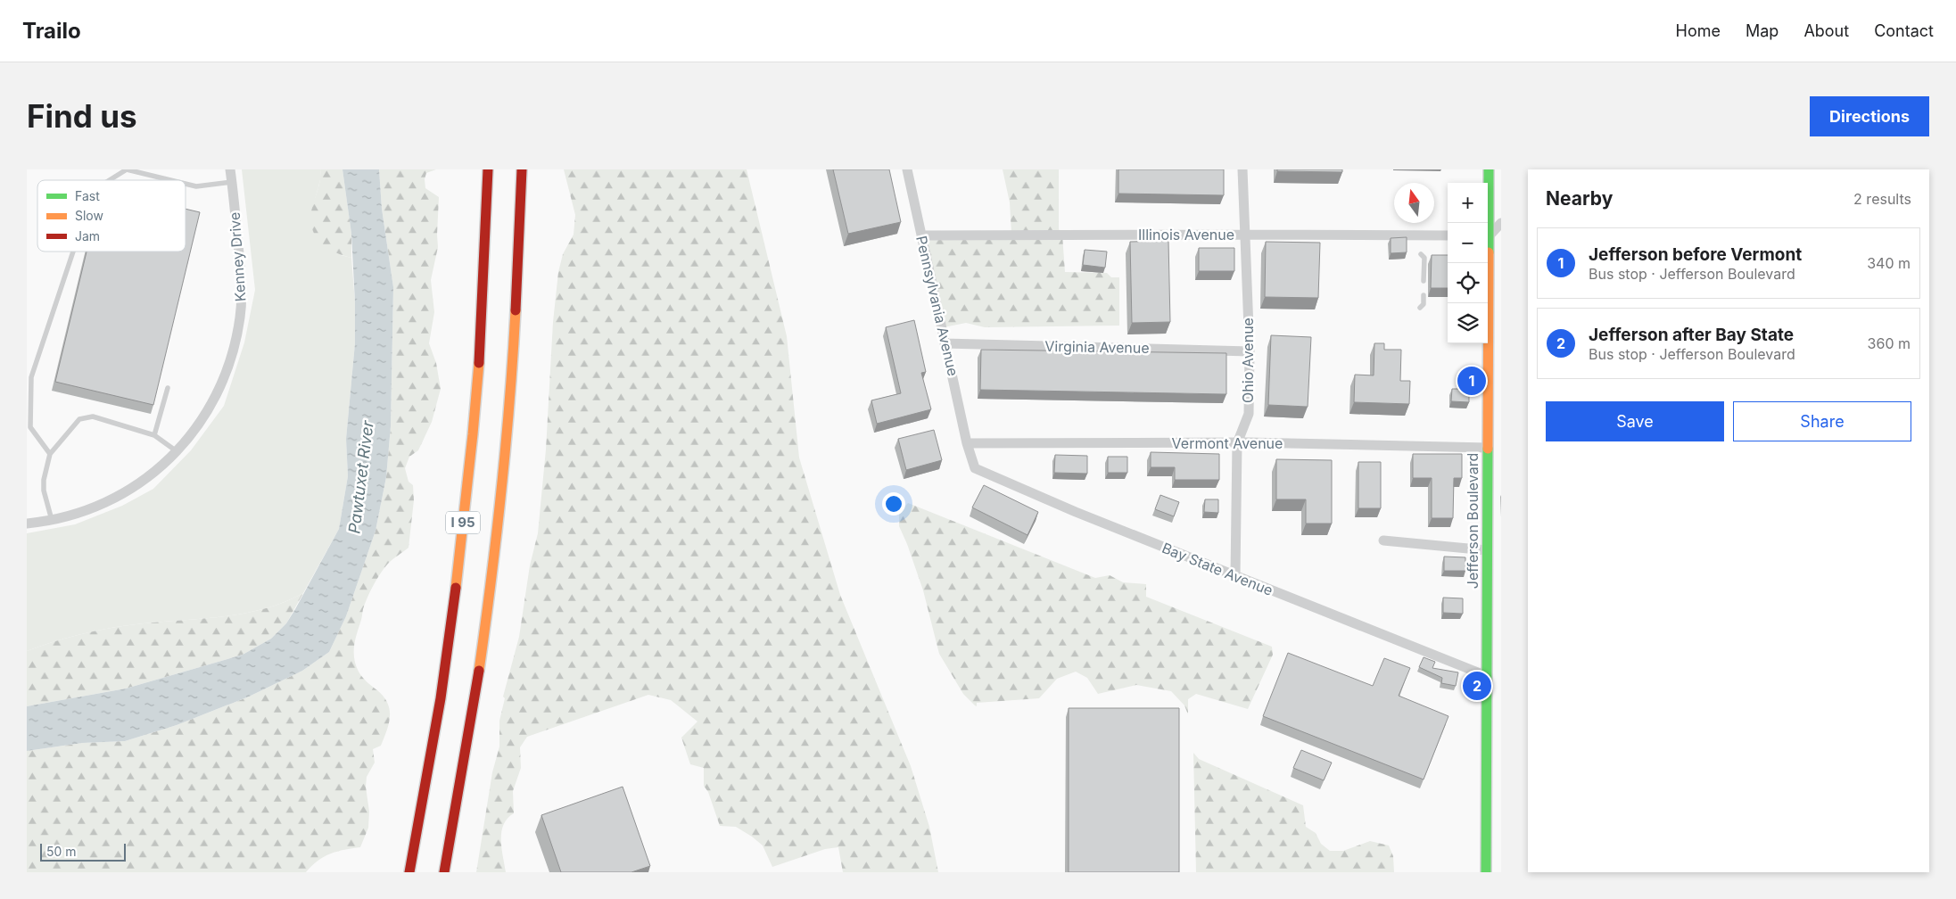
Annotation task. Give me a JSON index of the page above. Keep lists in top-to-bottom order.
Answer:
{
  "streets": {
    "main road": ["Jefferson Boulevard", "I 95"],
    "street": [
      "Illinois Avenue",
      "Kenney Drive",
      "Pennsylvania Avenue",
      "Virginia Avenue",
      "Ohio Avenue",
      "Vermont Avenue",
      "Bay State Avenue"
    ]
  },
  "crossings": [
    ["Illinois Avenue", "Pennsylvania Avenue"],
    ["Illinois Avenue", "Ohio Avenue"],
    ["Pennsylvania Avenue", "Virginia Avenue"],
    ["Pennsylvania Avenue", "Vermont Avenue"],
    ["Pennsylvania Avenue", "Bay State Avenue"],
    ["Virginia Avenue", "Ohio Avenue"],
    ["Ohio Avenue", "Vermont Avenue"],
    ["Ohio Avenue", "Bay State Avenue"],
    ["Vermont Avenue", "Jefferson Boulevard"],
    ["Vermont Avenue", "Bay State Avenue"],
    ["Jefferson Boulevard", "Bay State Avenue"]
  ],
  "water": ["Pawtuxet River"],
  "legend": ["Fast", "Slow", "Jam"],
  "scale_bar": "50 m",
  "north": "top",
  "page": {
    "header": "Trailo",
    "nav": [
      "Home",
      "Map",
      "About",
      "Contact"
    ],
    "buttons": [
      "Directions",
      ["Save", "Share"]
    ],
    "title": "Find us",
    "heading": ["Nearby", "2 results"],
    "map_buttons": ["+", "−"],
    "list": [
      {
        "mark": "1",
        "name": "Jefferson before Vermont",
        "note": "Bus stop · Jefferson Boulevard",
        "value": "340 m"
      },
      {
        "mark": "2",
        "name": "Jefferson after Bay State",
        "note": "Bus stop · Jefferson Boulevard",
        "value": "360 m"
      }
    ],
    "pins": ["1", "2"],
    "scale": "50 m"
  }
}
